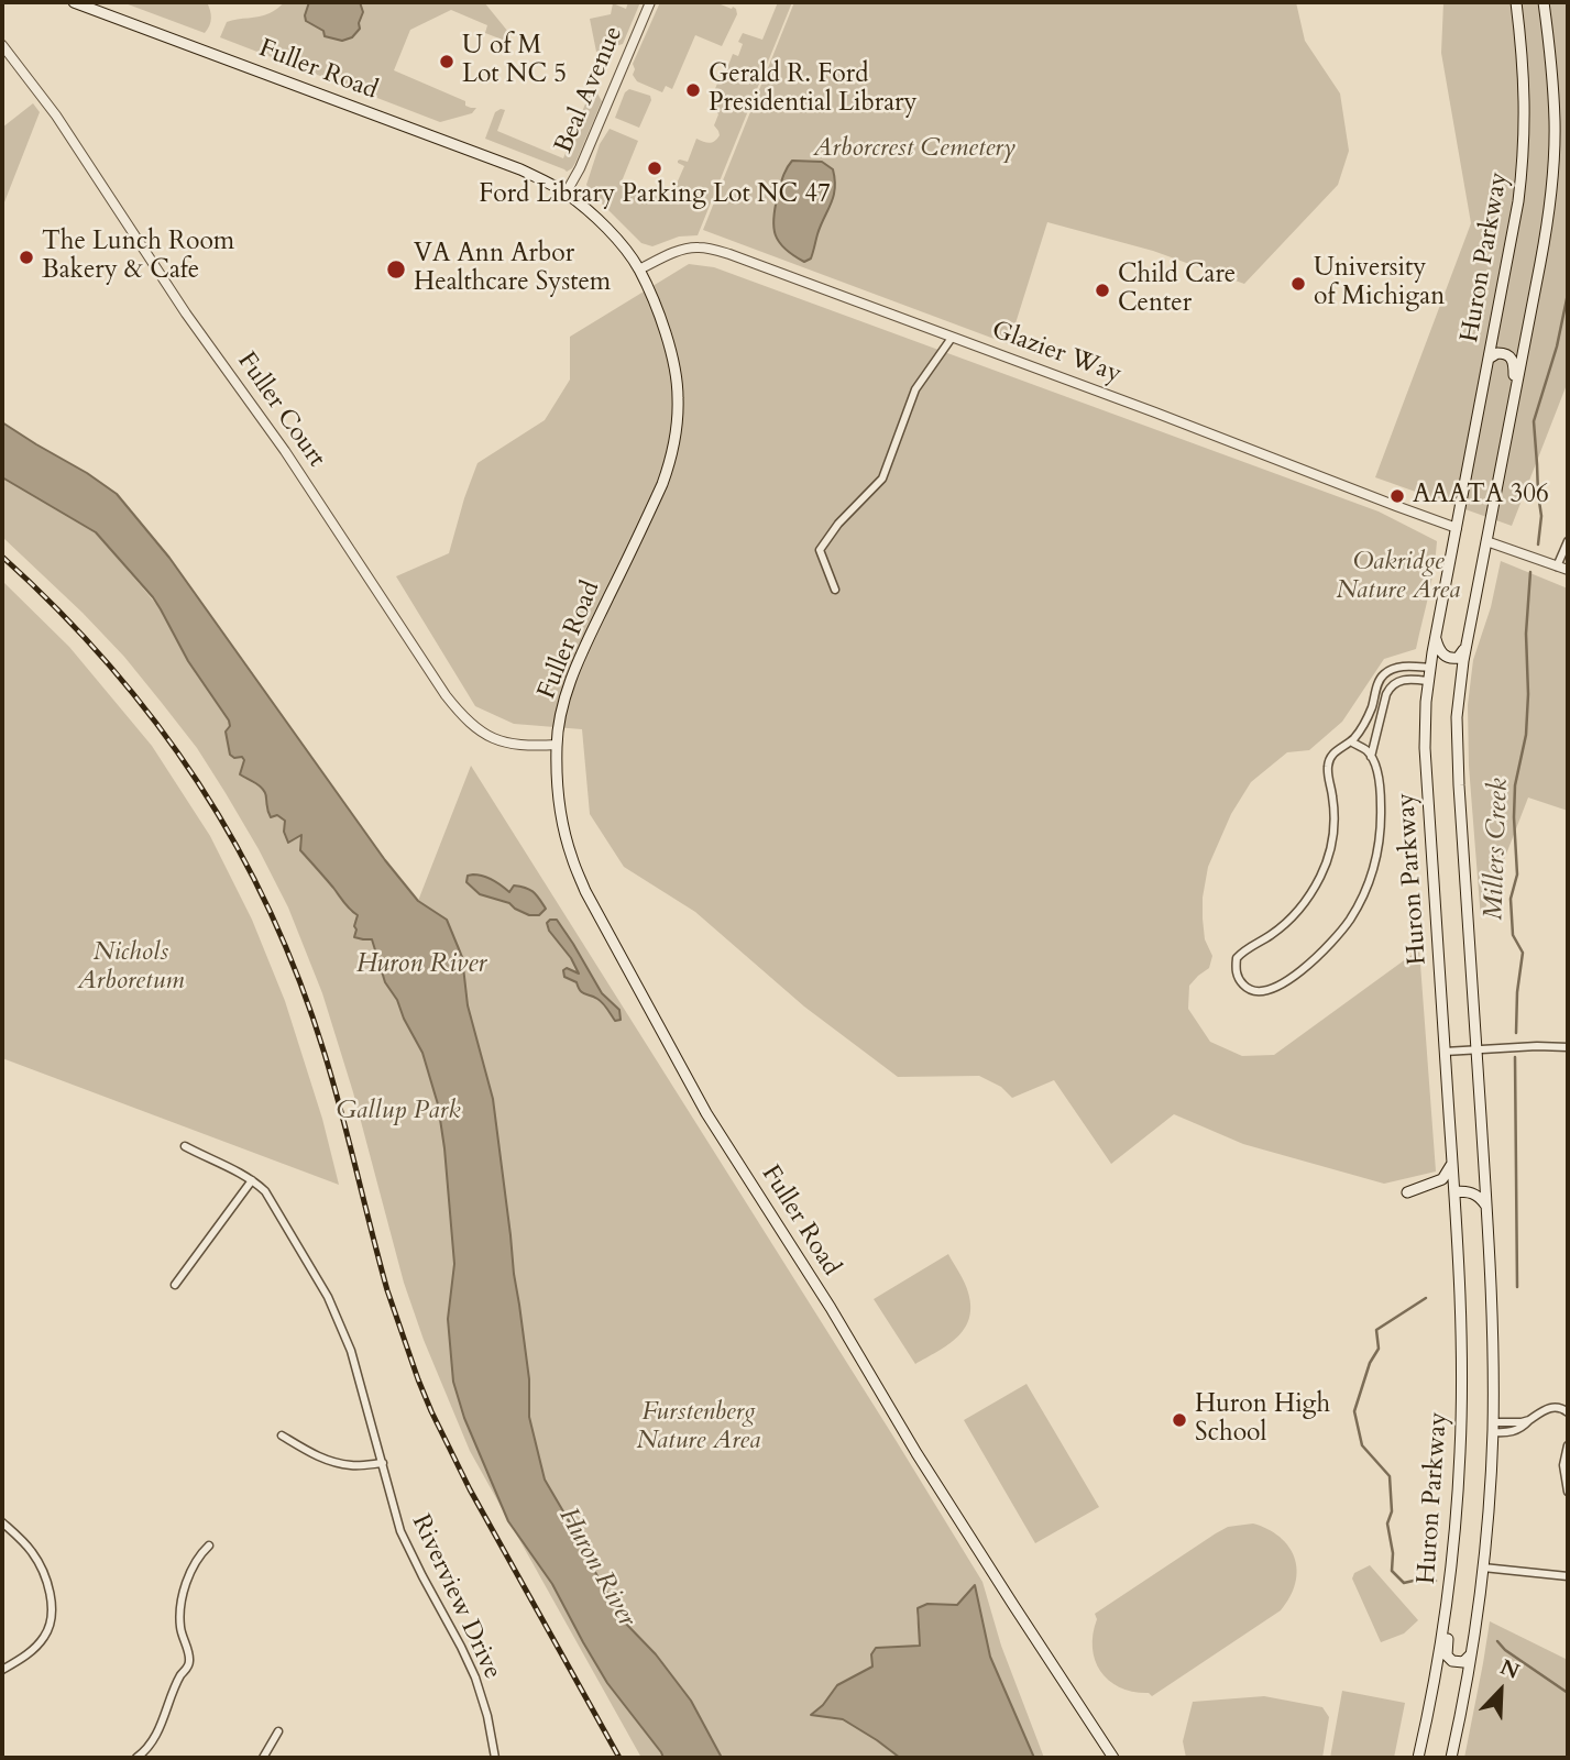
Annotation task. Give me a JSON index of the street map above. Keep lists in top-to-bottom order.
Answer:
{
  "streets": {
    "main road": ["Fuller Road", "Huron Parkway"],
    "street": [
      "Beal Avenue",
      "Glazier Way",
      "Fuller Court",
      "Riverview Drive"
    ]
  },
  "crossings": [
    ["Fuller Road", "Beal Avenue"],
    ["Fuller Road", "Glazier Way"],
    ["Fuller Road", "Fuller Court"],
    ["Huron Parkway", "Glazier Way"]
  ],
  "water": ["Millers Creek", "Huron River"],
  "parks": [
    "Arborcrest Cemetery",
    "Oakridge Nature Area",
    "Nichols Arboretum",
    "Gallup Park",
    "Furstenberg Nature Area"
  ],
  "places": [
    "U of M Lot NC 5",
    "Gerald R. Ford Presidential Library",
    "Ford Library Parking Lot NC 47",
    "The Lunch Room Bakery & Cafe",
    "VA Ann Arbor Healthcare System",
    "University of Michigan",
    "Child Care Center",
    "AAATA 306",
    "Huron High School"
  ],
  "north": "top right"
}
